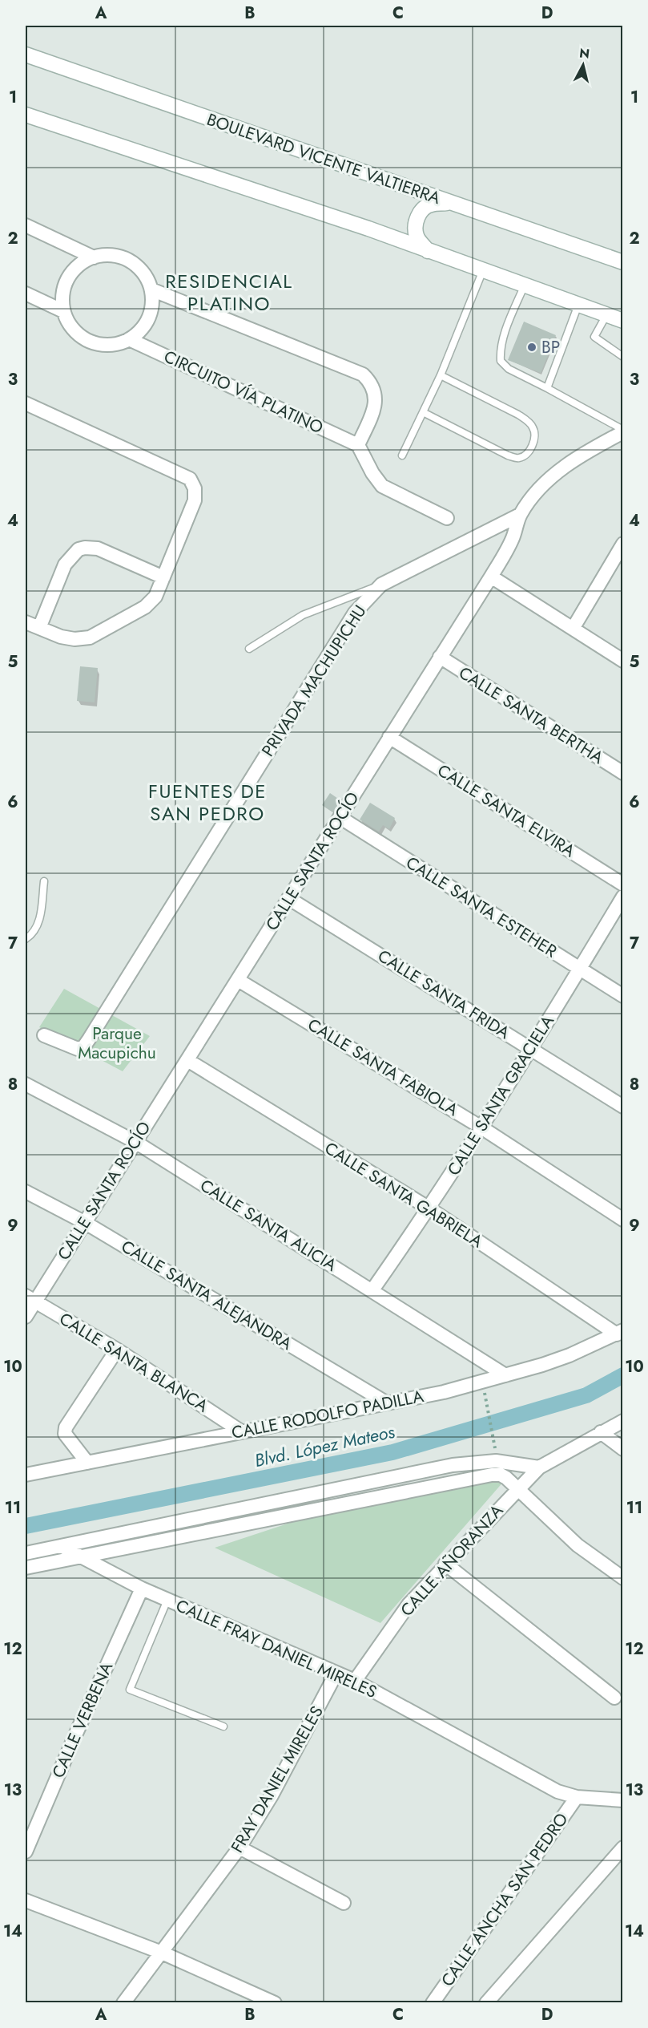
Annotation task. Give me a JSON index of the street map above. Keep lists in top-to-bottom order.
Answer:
{
  "streets": {
    "main road": ["BOULEVARD VICENTE VALTIERRA"],
    "street": [
      "CIRCUITO VÍA PLATINO",
      "PRIVADA MACHUPICHU",
      "CALLE SANTA BERTHA",
      "CALLE SANTA ELVIRA",
      "CALLE SANTA ROCÍO",
      "CALLE SANTA ESTEHER",
      "CALLE SANTA FRIDA",
      "CALLE SANTA FABIOLA",
      "CALLE SANTA GRACIELA",
      "CALLE SANTA GABRIELA",
      "CALLE SANTA ALICIA",
      "CALLE SANTA ALEJANDRA",
      "CALLE SANTA BLANCA",
      "CALLE RODOLFO PADILLA",
      "CALLE AÑORANZA",
      "CALLE FRAY DANIEL MIRELES",
      "CALLE VERBENA",
      "FRAY DANIEL MIRELES",
      "CALLE ANCHA SAN PEDRO"
    ]
  },
  "crossings": [
    ["PRIVADA MACHUPICHU", "CALLE SANTA ROCÍO"],
    ["CALLE SANTA BERTHA", "CALLE SANTA ROCÍO"],
    ["CALLE SANTA ELVIRA", "CALLE SANTA ROCÍO"],
    ["CALLE SANTA ROCÍO", "CALLE SANTA ESTEHER"],
    ["CALLE SANTA ROCÍO", "CALLE SANTA FRIDA"],
    ["CALLE SANTA ROCÍO", "CALLE SANTA FABIOLA"],
    ["CALLE SANTA ROCÍO", "CALLE SANTA GABRIELA"],
    ["CALLE SANTA ROCÍO", "CALLE SANTA ALICIA"],
    ["CALLE SANTA ROCÍO", "CALLE SANTA ALEJANDRA"],
    ["CALLE SANTA ROCÍO", "CALLE SANTA BLANCA"],
    ["CALLE SANTA ESTEHER", "CALLE SANTA GRACIELA"],
    ["CALLE SANTA FRIDA", "CALLE SANTA GRACIELA"],
    ["CALLE SANTA FABIOLA", "CALLE SANTA GRACIELA"],
    ["CALLE SANTA GRACIELA", "CALLE SANTA GABRIELA"],
    ["CALLE SANTA GRACIELA", "CALLE SANTA ALICIA"],
    ["CALLE SANTA GABRIELA", "CALLE RODOLFO PADILLA"],
    ["CALLE SANTA ALICIA", "CALLE RODOLFO PADILLA"],
    ["CALLE SANTA ALEJANDRA", "CALLE RODOLFO PADILLA"],
    ["CALLE SANTA BLANCA", "CALLE RODOLFO PADILLA"],
    ["CALLE AÑORANZA", "CALLE FRAY DANIEL MIRELES"],
    ["CALLE FRAY DANIEL MIRELES", "CALLE VERBENA"],
    ["CALLE FRAY DANIEL MIRELES", "FRAY DANIEL MIRELES"],
    ["CALLE FRAY DANIEL MIRELES", "CALLE ANCHA SAN PEDRO"]
  ],
  "districts": ["RESIDENCIAL PLATINO", "FUENTES DE SAN PEDRO"],
  "water": ["Blvd. López Mateos"],
  "parks": ["Parque Macupichu"],
  "places": ["BP"],
  "north": "top",
  "grid": {
    "columns": [
      "A",
      "B",
      "C",
      "D"
    ],
    "rows": [
      "1",
      "2",
      "3",
      "4",
      "5",
      "6",
      "7",
      "8",
      "9",
      "10",
      "11",
      "12",
      "13",
      "14"
    ]
  }
}
